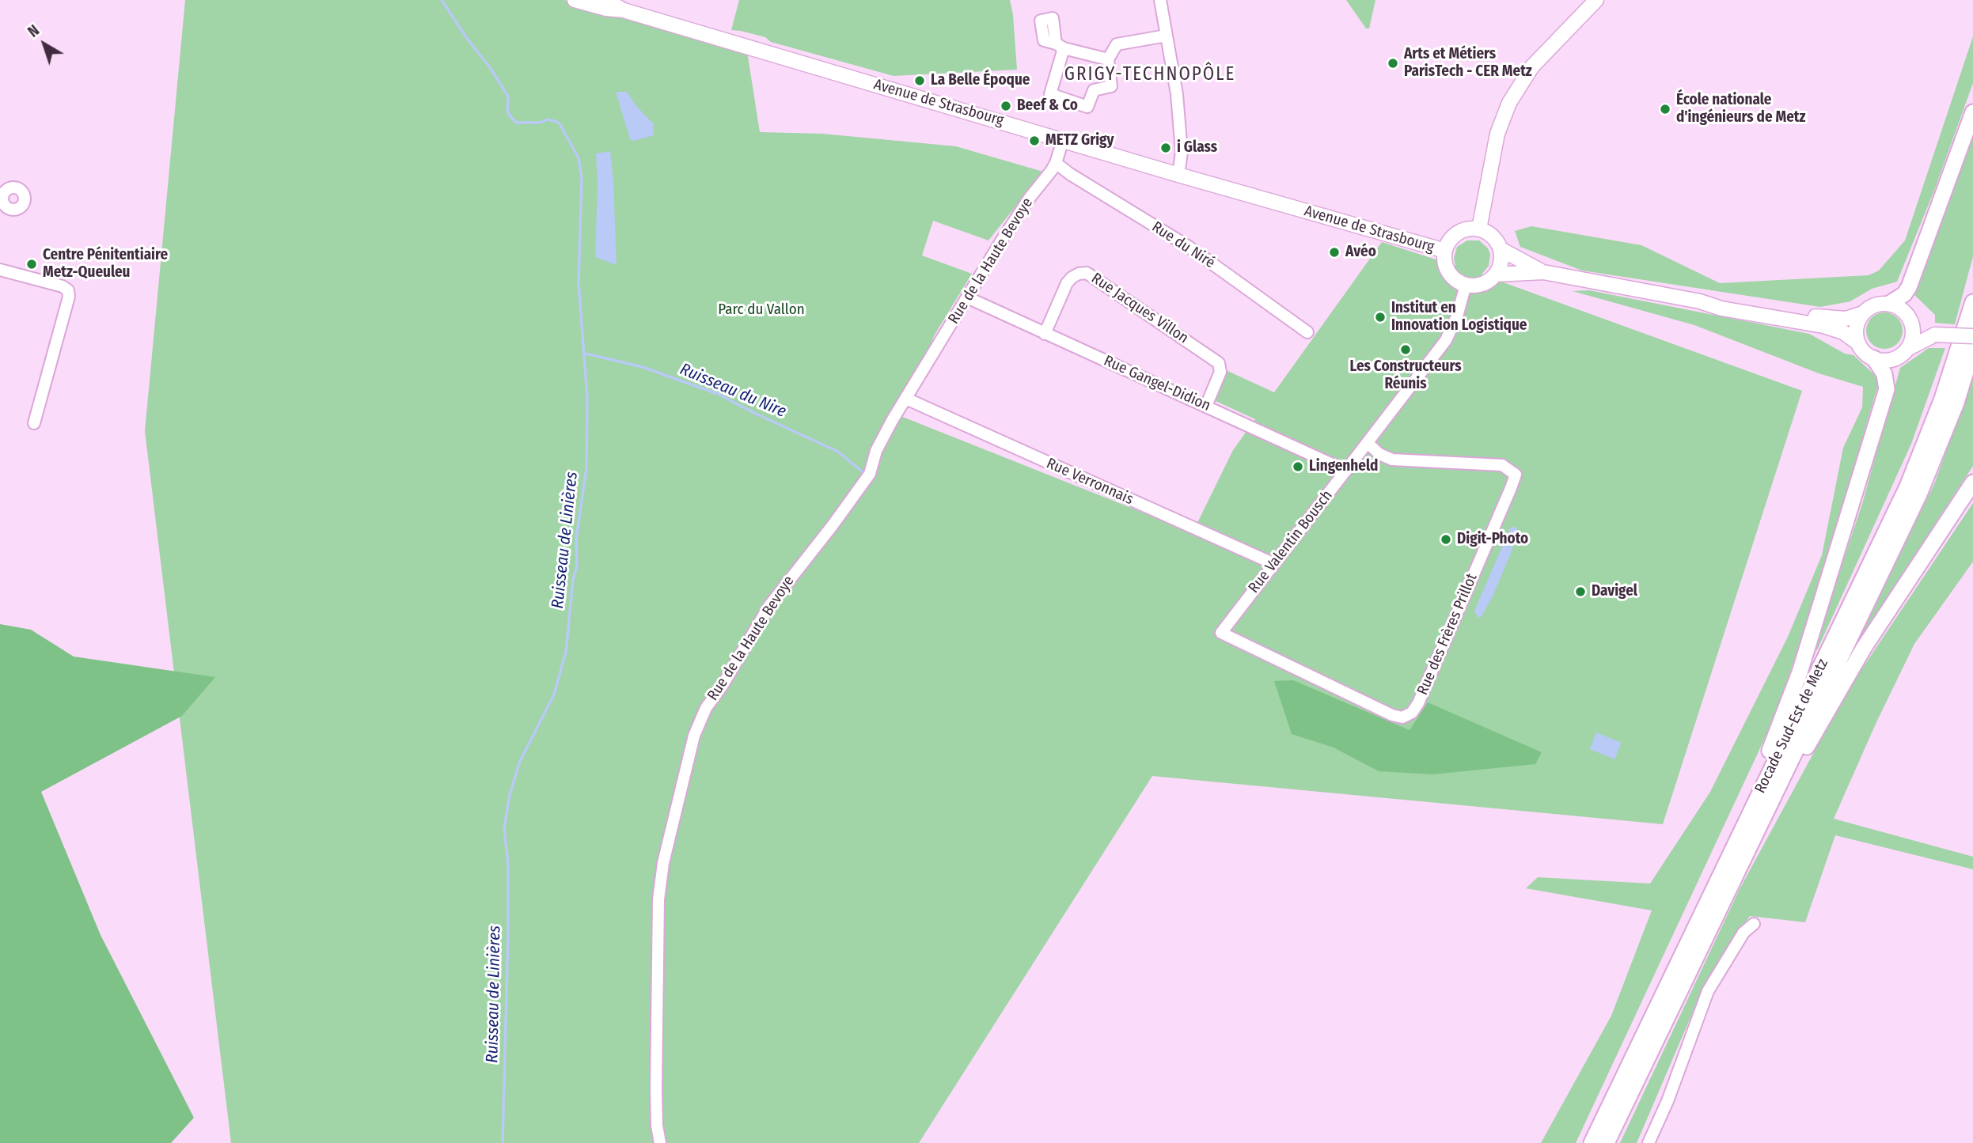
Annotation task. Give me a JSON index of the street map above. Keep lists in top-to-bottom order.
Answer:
{
  "streets": {
    "highway": ["Rocade Sud-Est de Metz"],
    "main road": ["Avenue de Strasbourg"],
    "street": [
      "Rue du Niré",
      "Rue de la Haute Bevoye",
      "Rue Jacques Villon",
      "Rue Gangel-Didion",
      "Rue Verronnais",
      "Rue Valentin Bousch",
      "Rue des Frères Prillot"
    ]
  },
  "crossings": [
    ["Avenue de Strasbourg", "Rue de la Haute Bevoye"],
    ["Avenue de Strasbourg", "Rue Valentin Bousch"],
    ["Rue du Niré", "Rue de la Haute Bevoye"],
    ["Rue de la Haute Bevoye", "Rue Gangel-Didion"],
    ["Rue de la Haute Bevoye", "Rue Verronnais"],
    ["Rue Jacques Villon", "Rue Gangel-Didion"],
    ["Rue Gangel-Didion", "Rue Valentin Bousch"],
    ["Rue Verronnais", "Rue Valentin Bousch"],
    ["Rue Valentin Bousch", "Rue des Frères Prillot"]
  ],
  "districts": ["GRIGY-TECHNOPÔLE"],
  "water": ["Ruisseau du Nire", "Ruisseau de Linières"],
  "parks": ["Parc du Vallon"],
  "places": [
    "Arts et Métiers ParisTech - CER Metz",
    "La Belle Époque",
    "Beef & Co",
    "École nationale d'ingénieurs de Metz",
    "METZ Grigy",
    "i Glass",
    "Avéo",
    "Centre Pénitentiaire Metz-Queuleu",
    "Institut en Innovation Logistique",
    "Les Constructeurs Réunis",
    "Lingenheld",
    "Digit-Photo",
    "Davigel"
  ],
  "north": "top left"
}
